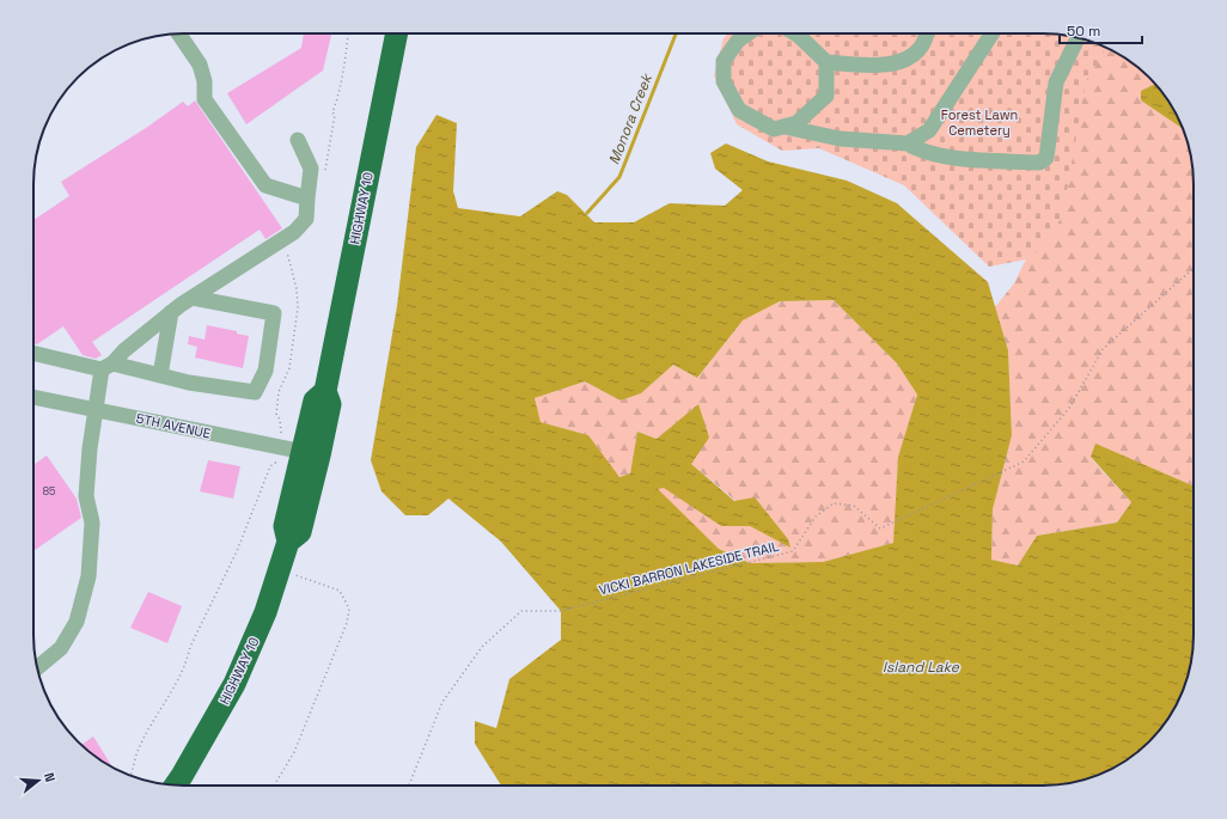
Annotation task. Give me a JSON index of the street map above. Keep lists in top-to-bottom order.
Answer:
{
  "streets": {
    "highway": ["HIGHWAY 10"],
    "street": ["5TH AVENUE"],
    "path": ["VICKI BARRON LAKESIDE TRAIL"]
  },
  "crossings": [
    ["HIGHWAY 10", "5TH AVENUE"]
  ],
  "water": ["Monora Creek", "Island Lake"],
  "parks": ["Forest Lawn Cemetery"],
  "house_numbers": ["85"],
  "scale_bar": "50 m",
  "north": "right"
}
